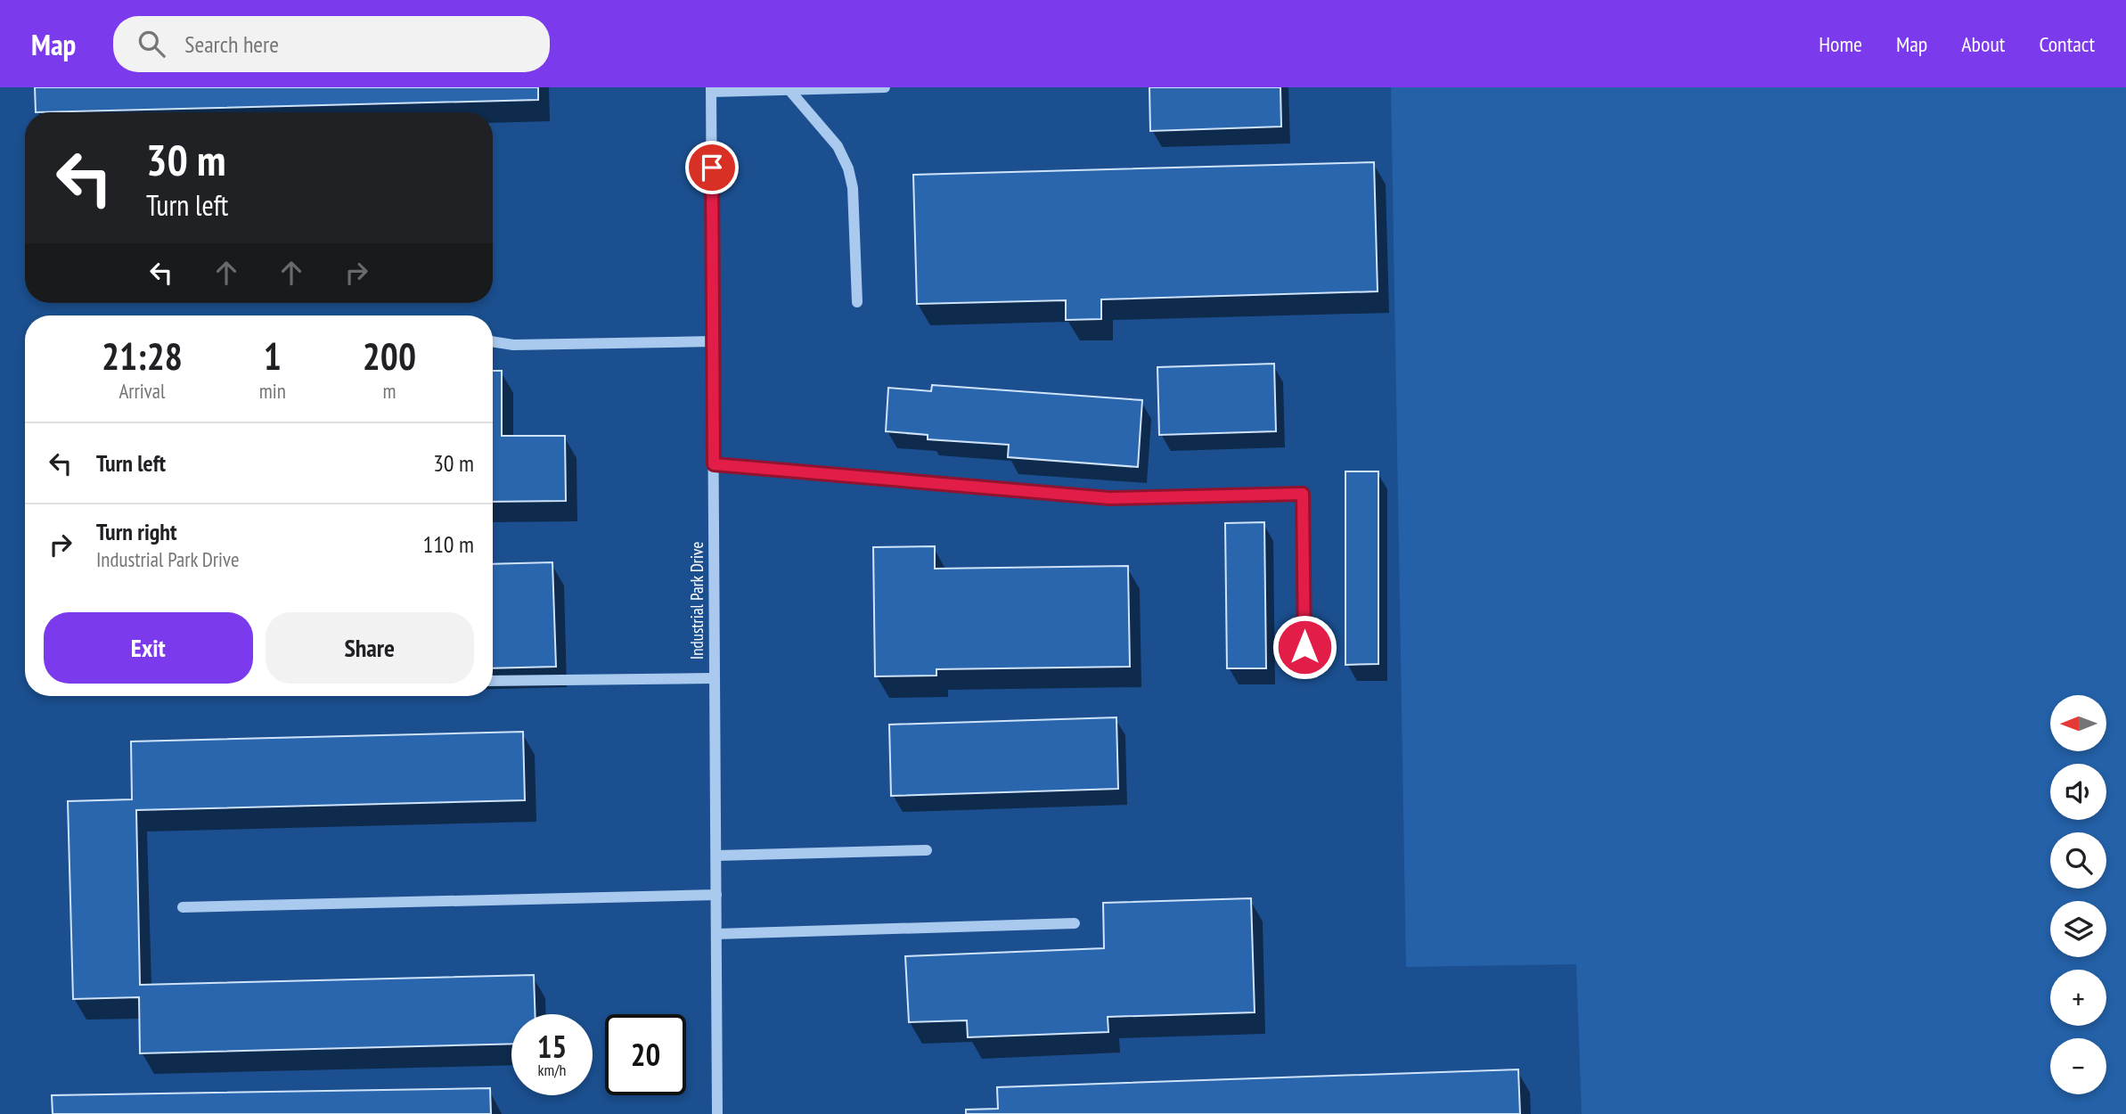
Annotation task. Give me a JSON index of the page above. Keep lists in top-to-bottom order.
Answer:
{
  "streets": {
    "street": ["Industrial Park Drive"]
  },
  "north": "left",
  "page": {
    "header": "Map",
    "search": "Search here",
    "nav": [
      "Home",
      "Map",
      "About",
      "Contact"
    ],
    "turn": ["30 m", "Turn left"],
    "eta": [
      "21:28",
      "Arrival",
      "1",
      "min",
      "200",
      "m"
    ],
    "list": [
      {
        "name": "Turn left",
        "value": "30 m"
      },
      {
        "name": "Turn right",
        "note": "Industrial Park Drive",
        "value": "110 m"
      }
    ],
    "buttons": ["Exit", "Share"],
    "map_buttons": ["+", "−"],
    "speed": "15 km/h",
    "limit": "20"
  }
}
